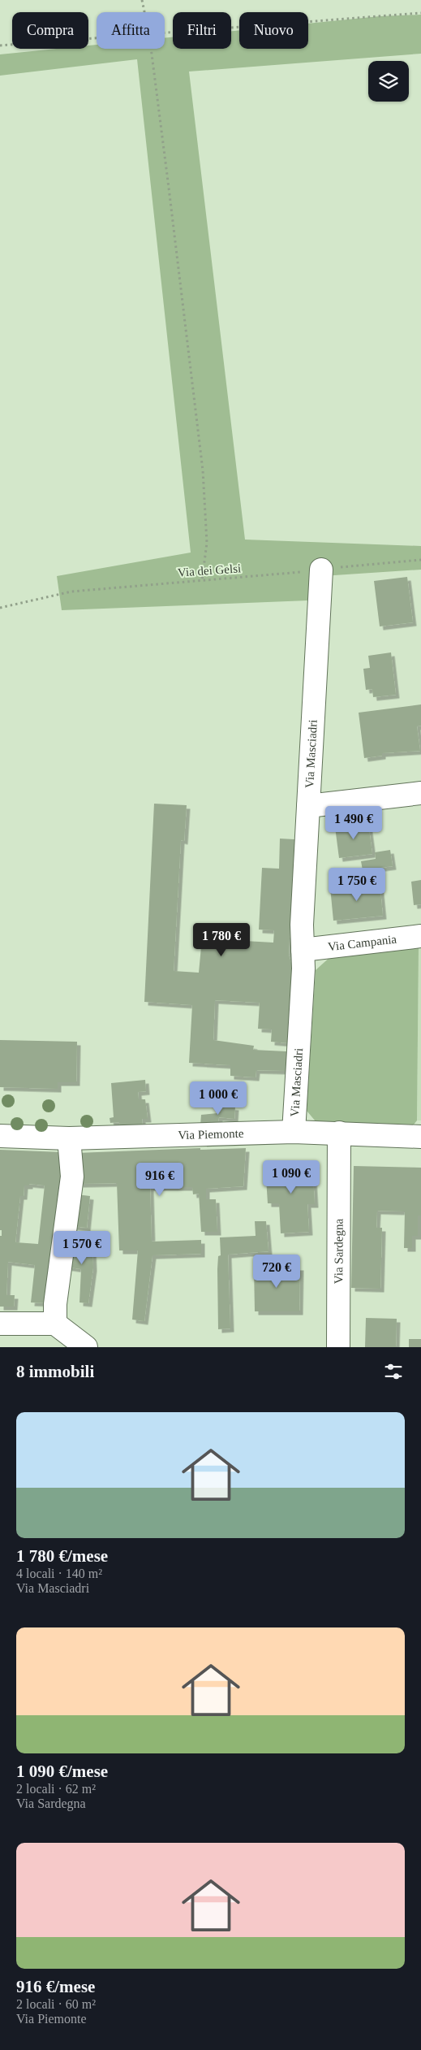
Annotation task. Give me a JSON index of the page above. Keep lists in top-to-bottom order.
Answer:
{
  "streets": {
    "street": [
      "Via Masciadri",
      "Via Campania",
      "Via Piemonte",
      "Via Sardegna"
    ],
    "path": ["Via dei Gelsi"]
  },
  "crossings": [
    ["Via dei Gelsi", "Via Masciadri"],
    ["Via Masciadri", "Via Campania"],
    ["Via Masciadri", "Via Piemonte"],
    ["Via Piemonte", "Via Sardegna"]
  ],
  "page": {
    "chip": [
      "Compra",
      "Affitta",
      "Filtri",
      "Nuovo"
    ],
    "price": [
      "1 490 €",
      "1 750 €",
      "1 780 €",
      "1 000 €",
      "1 090 €",
      "916 €",
      "1 570 €",
      "720 €"
    ],
    "heading": "8 immobili",
    "list": [
      {
        "name": "1 780 €/mese",
        "note": "4 locali · 140 m² · Via Masciadri"
      },
      {
        "name": "1 090 €/mese",
        "note": "2 locali · 62 m² · Via Sardegna"
      },
      {
        "name": "916 €/mese",
        "note": "2 locali · 60 m² · Via Piemonte"
      }
    ]
  }
}
